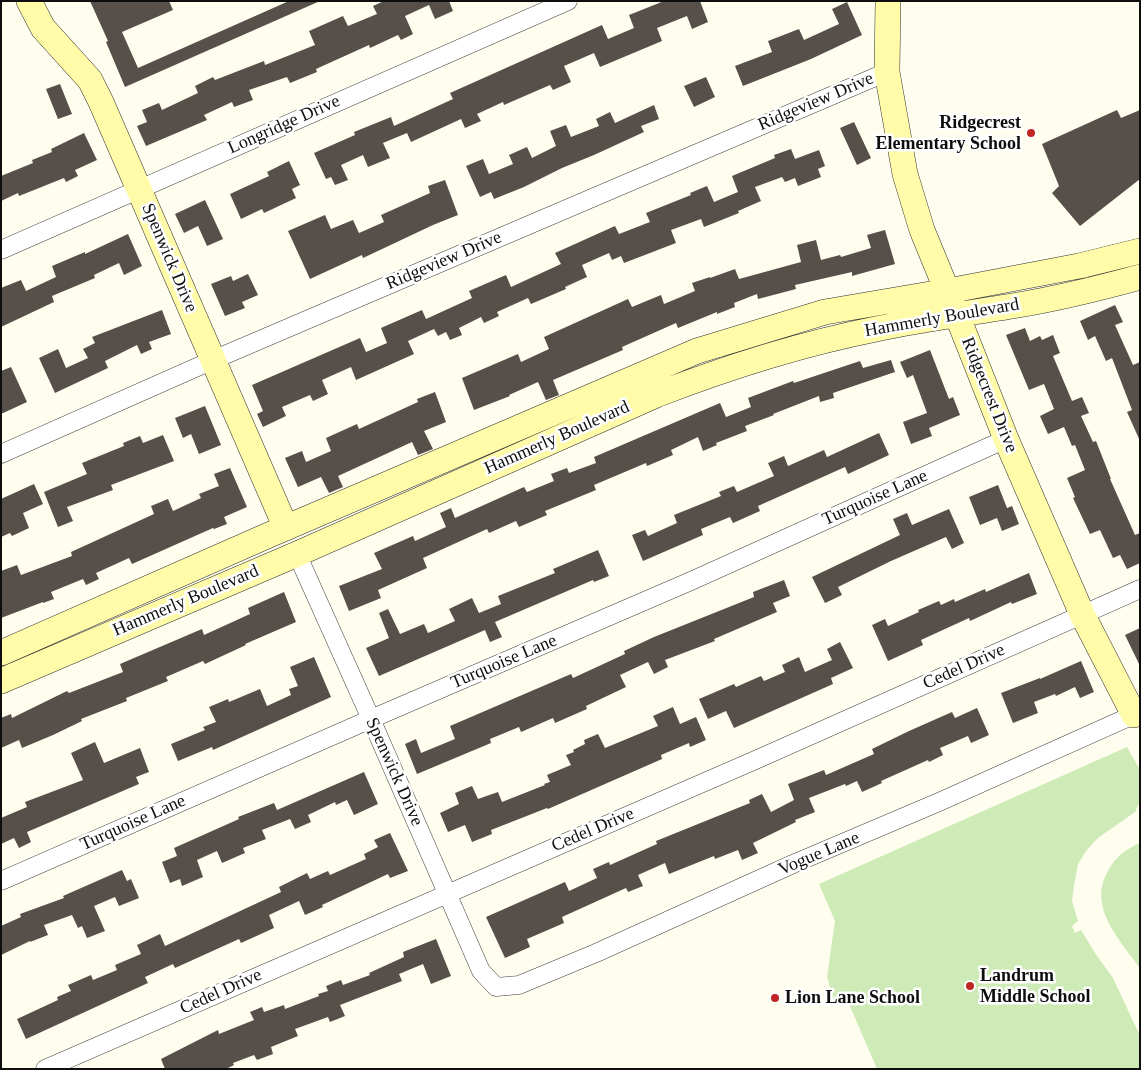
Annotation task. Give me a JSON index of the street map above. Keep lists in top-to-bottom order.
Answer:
{
  "streets": {
    "main road": ["Spenwick Drive", "Hammerly Boulevard", "Ridgecrest Drive"],
    "street": [
      "Ridgeview Drive",
      "Longridge Drive",
      "Turquoise Lane",
      "Cedel Drive",
      "Vogue Lane"
    ]
  },
  "crossings": [
    ["Ridgeview Drive", "Spenwick Drive"],
    ["Ridgeview Drive", "Ridgecrest Drive"],
    ["Longridge Drive", "Spenwick Drive"],
    ["Spenwick Drive", "Hammerly Boulevard"],
    ["Spenwick Drive", "Turquoise Lane"],
    ["Spenwick Drive", "Cedel Drive"],
    ["Spenwick Drive", "Vogue Lane"],
    ["Hammerly Boulevard", "Ridgecrest Drive"],
    ["Ridgecrest Drive", "Turquoise Lane"],
    ["Ridgecrest Drive", "Cedel Drive"],
    ["Ridgecrest Drive", "Vogue Lane"]
  ],
  "places": ["Ridgecrest Elementary School", "Landrum Middle School", "Lion Lane School"]
}
